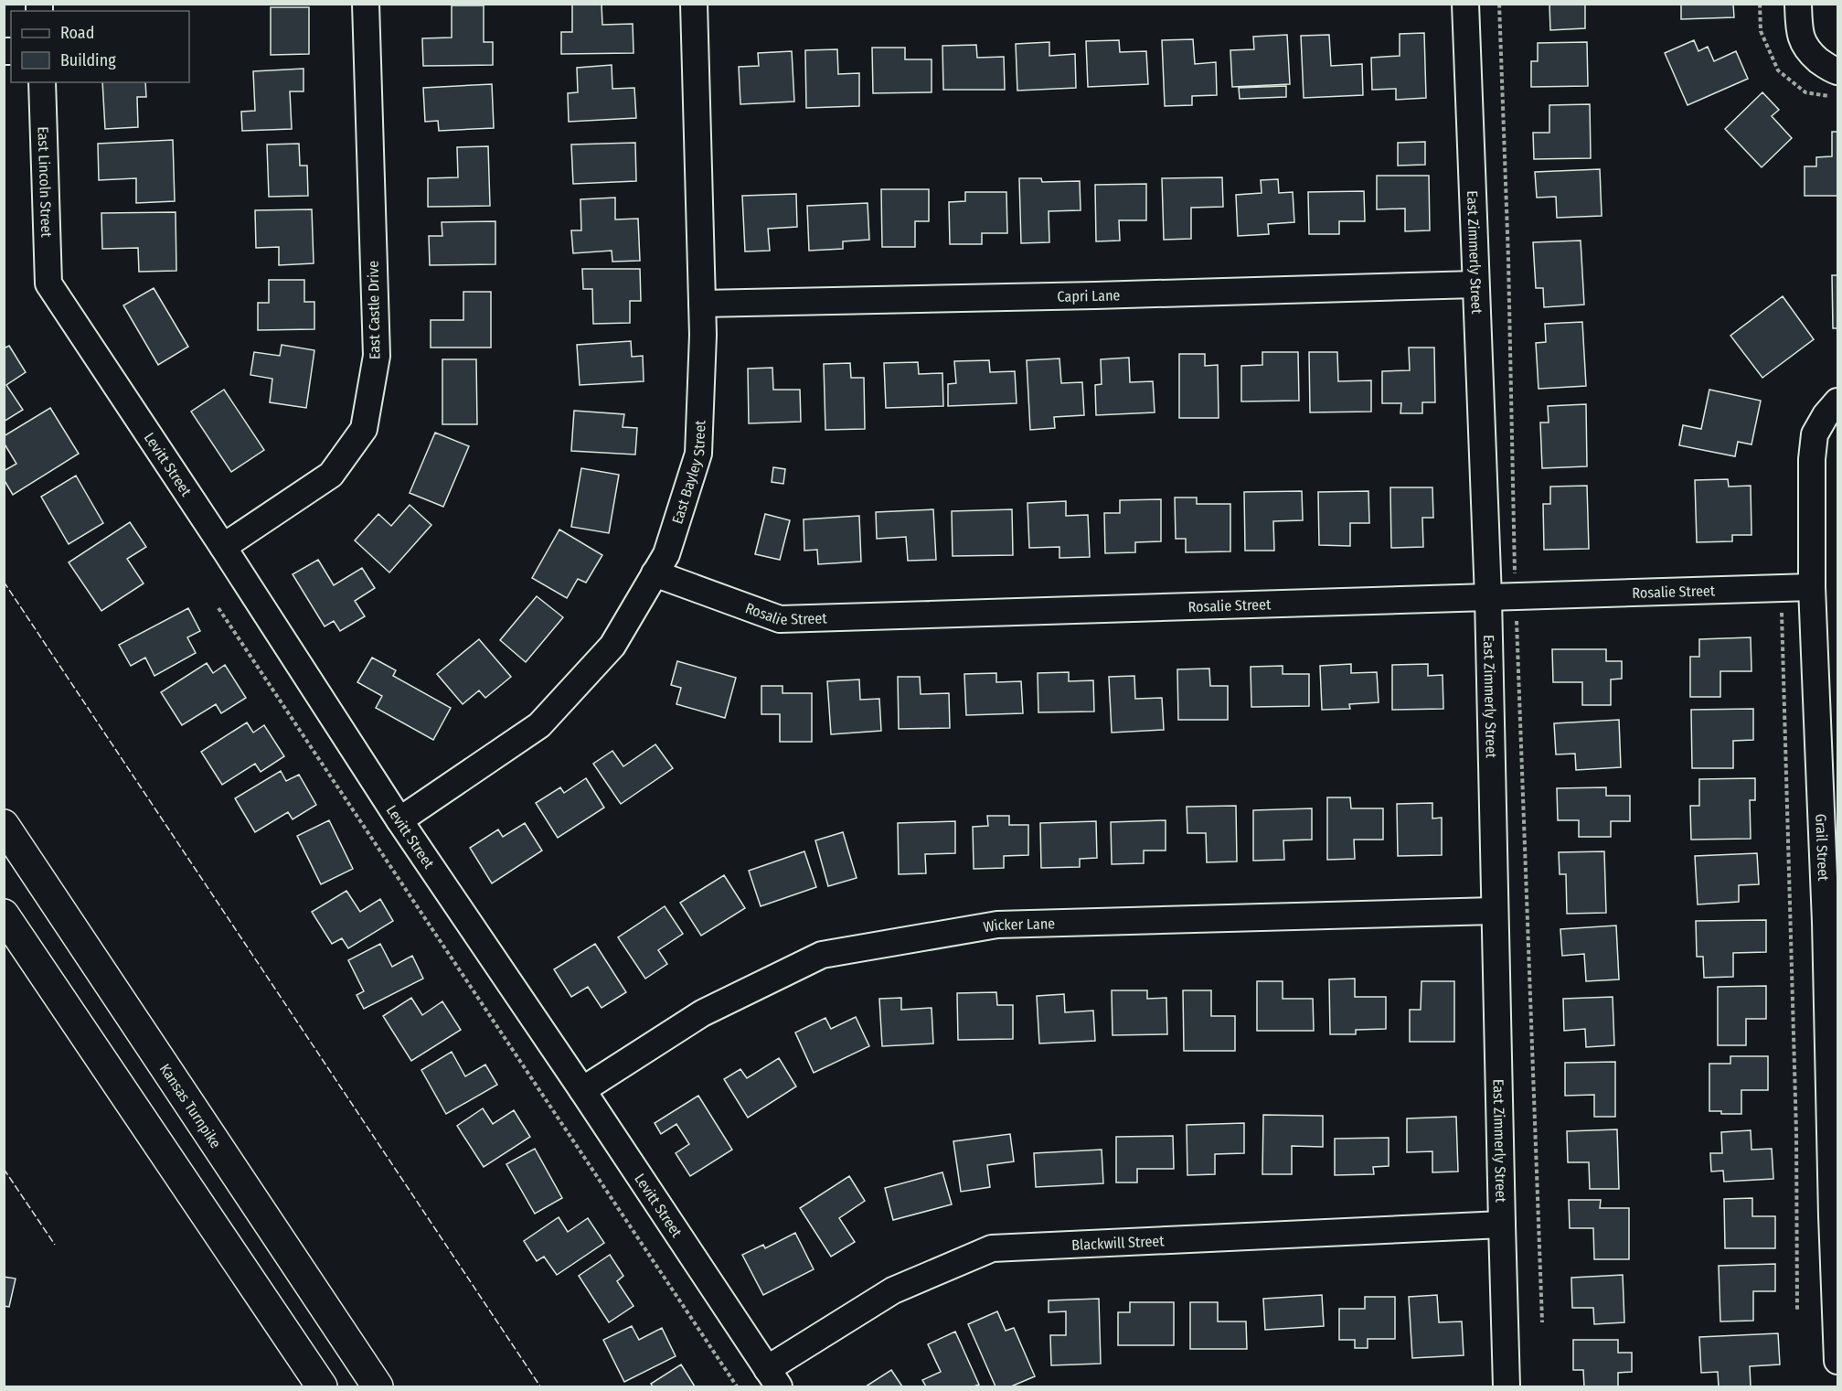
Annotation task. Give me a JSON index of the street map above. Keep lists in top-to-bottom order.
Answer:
{
  "streets": {
    "highway": ["Kansas Turnpike"],
    "street": [
      "East Lincoln Street",
      "East Zimmerly Street",
      "Capri Lane",
      "East Castle Drive",
      "Levitt Street",
      "East Bayley Street",
      "Rosalie Street",
      "Grail Street",
      "Wicker Lane",
      "Blackwill Street"
    ]
  },
  "crossings": [
    ["East Lincoln Street", "Levitt Street"],
    ["East Zimmerly Street", "Capri Lane"],
    ["East Zimmerly Street", "Rosalie Street"],
    ["East Zimmerly Street", "Wicker Lane"],
    ["East Zimmerly Street", "Blackwill Street"],
    ["Capri Lane", "East Bayley Street"],
    ["East Castle Drive", "Levitt Street"],
    ["Levitt Street", "East Bayley Street"],
    ["Levitt Street", "Wicker Lane"],
    ["Levitt Street", "Blackwill Street"],
    ["East Bayley Street", "Rosalie Street"],
    ["Rosalie Street", "Grail Street"]
  ],
  "legend": ["Road", "Building"]
}
